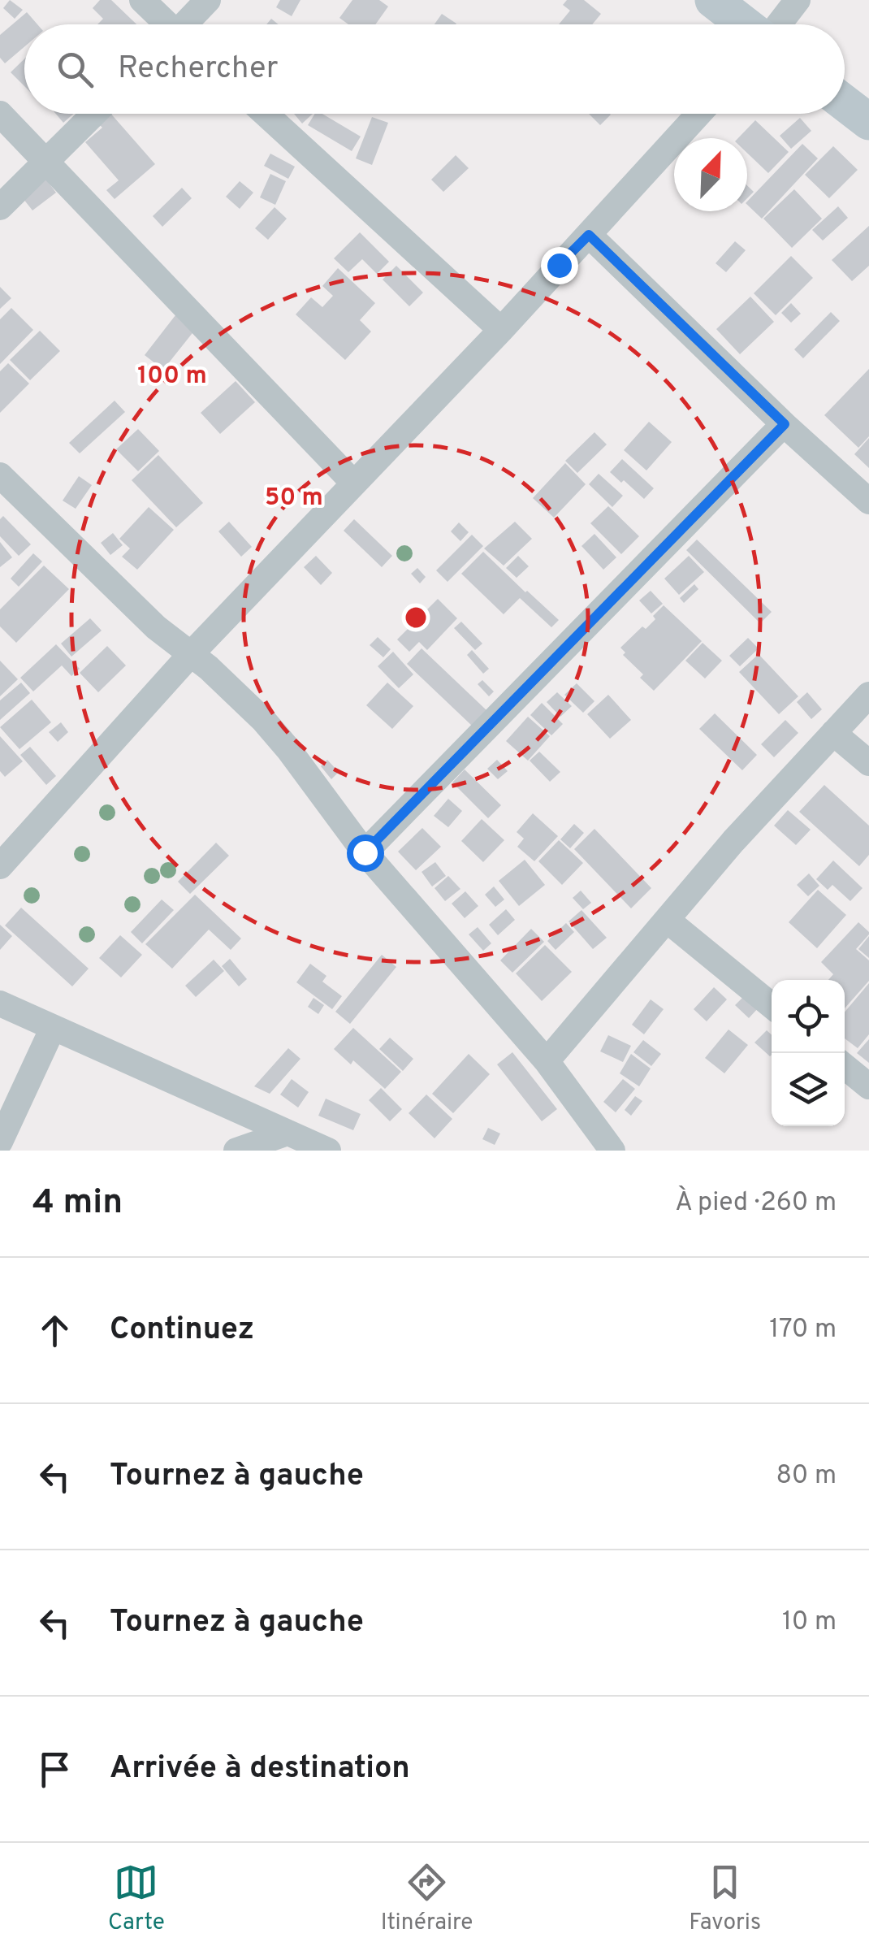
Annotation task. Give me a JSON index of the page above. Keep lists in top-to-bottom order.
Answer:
{
  "north": "top right",
  "page": {
    "search": "Rechercher",
    "heading": ["4 min", "À pied · 260 m"],
    "list": [
      ["Continuez", "170 m"],
      ["Tournez à gauche", "80 m"],
      ["Tournez à gauche", "10 m"],
      "Arrivée à destination"
    ],
    "nav": ["Carte", "Itinéraire", "Favoris"]
  },
  "rings": ["100 m", "50 m"]
}
